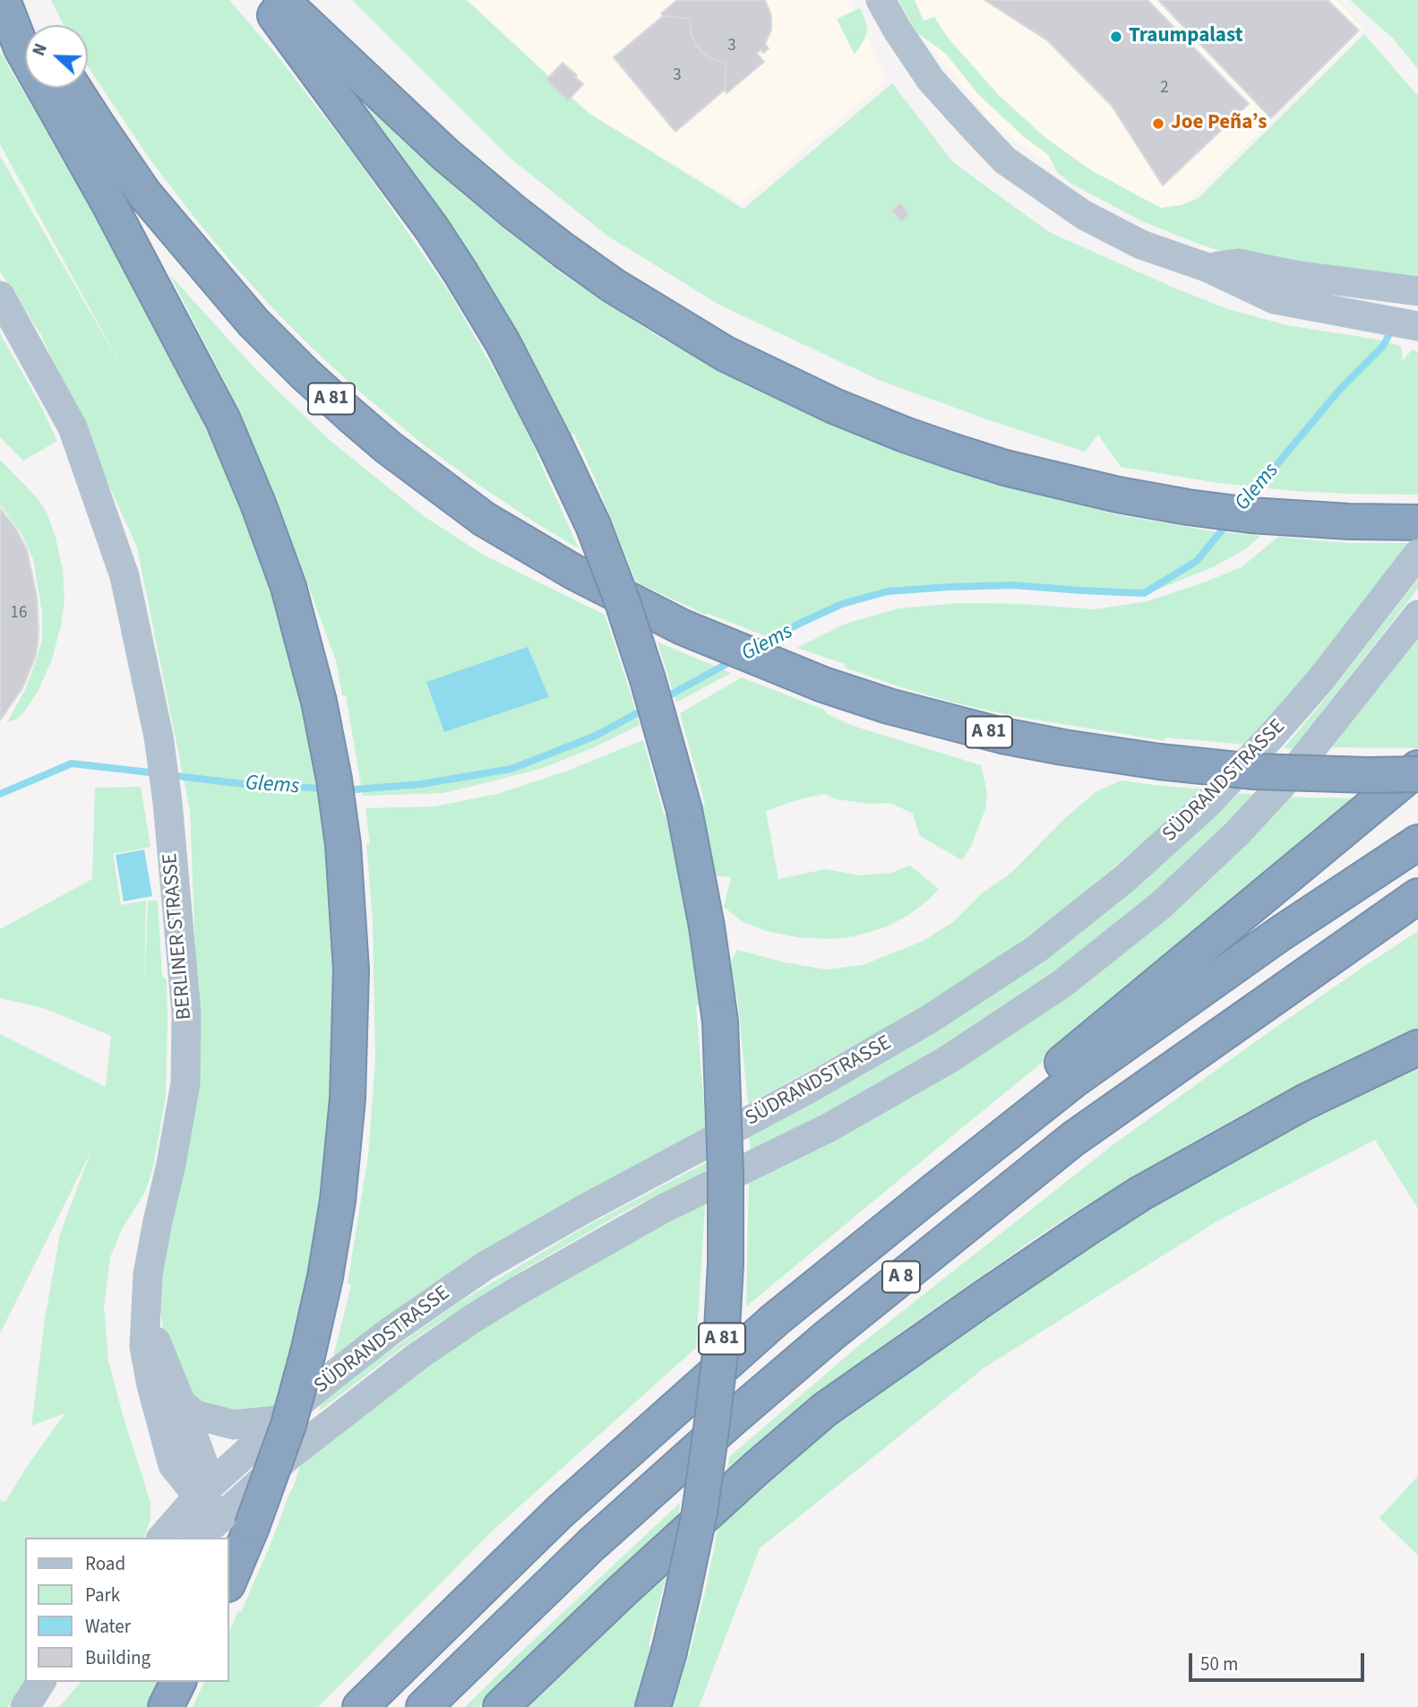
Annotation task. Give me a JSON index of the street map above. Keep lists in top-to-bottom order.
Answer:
{
  "streets": {
    "highway": ["A 81", "A 8"],
    "main road": ["SÜDRANDSTRASSE", "BERLINER STRASSE"]
  },
  "crossings": [
    ["SÜDRANDSTRASSE", "BERLINER STRASSE"]
  ],
  "water": ["Glems"],
  "places": ["Traumpalast", "Joe Peña’s"],
  "house_numbers": [
    "3",
    "3",
    "2",
    "16"
  ],
  "legend": [
    "Road",
    "Park",
    "Water",
    "Building"
  ],
  "scale_bar": "50 m",
  "north": "left"
}
